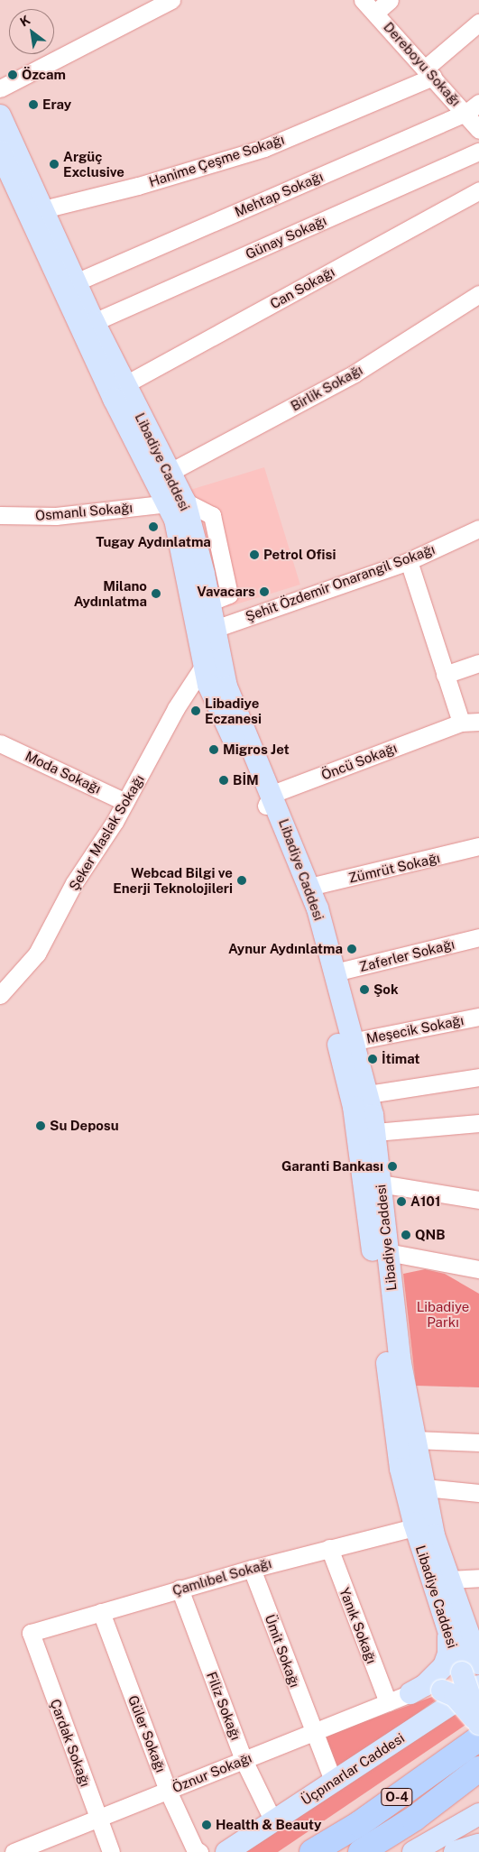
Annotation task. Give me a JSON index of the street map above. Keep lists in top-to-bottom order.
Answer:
{
  "streets": {
    "highway": ["O-4"],
    "main road": ["Libadiye Caddesi", "Üçpınarlar Caddesi"],
    "street": [
      "Dereboyu Sokağı",
      "Hanime Çeşme Sokağı",
      "Mehtap Sokağı",
      "Günay Sokağı",
      "Can Sokağı",
      "Birlik Sokağı",
      "Osmanlı Sokağı",
      "Şehit Özdemir Onarangil Sokağı",
      "Öncü Sokağı",
      "Moda Sokağı",
      "Şeker Maslak Sokağı",
      "Zümrüt Sokağı",
      "Zaferler Sokağı",
      "Meşecik Sokağı",
      "Çamlıbel Sokağı",
      "Yanık Sokağı",
      "Ümit Sokağı",
      "Filiz Sokağı",
      "Güler Sokağı",
      "Çardak Sokağı",
      "Öznur Sokağı"
    ]
  },
  "crossings": [
    ["Dereboyu Sokağı", "Hanime Çeşme Sokağı"],
    ["Dereboyu Sokağı", "Mehtap Sokağı"],
    ["Hanime Çeşme Sokağı", "Libadiye Caddesi"],
    ["Mehtap Sokağı", "Libadiye Caddesi"],
    ["Günay Sokağı", "Libadiye Caddesi"],
    ["Can Sokağı", "Libadiye Caddesi"],
    ["Birlik Sokağı", "Libadiye Caddesi"],
    ["Libadiye Caddesi", "Osmanlı Sokağı"],
    ["Libadiye Caddesi", "Şehit Özdemir Onarangil Sokağı"],
    ["Libadiye Caddesi", "Öncü Sokağı"],
    ["Libadiye Caddesi", "Şeker Maslak Sokağı"],
    ["Libadiye Caddesi", "Zümrüt Sokağı"],
    ["Libadiye Caddesi", "Zaferler Sokağı"],
    ["Libadiye Caddesi", "Meşecik Sokağı"],
    ["Libadiye Caddesi", "Çamlıbel Sokağı"],
    ["Moda Sokağı", "Şeker Maslak Sokağı"],
    ["Çamlıbel Sokağı", "Yanık Sokağı"],
    ["Çamlıbel Sokağı", "Ümit Sokağı"],
    ["Çamlıbel Sokağı", "Filiz Sokağı"],
    ["Çamlıbel Sokağı", "Güler Sokağı"],
    ["Çamlıbel Sokağı", "Çardak Sokağı"],
    ["Yanık Sokağı", "Öznur Sokağı"],
    ["Ümit Sokağı", "Öznur Sokağı"],
    ["Filiz Sokağı", "Üçpınarlar Caddesi"],
    ["Filiz Sokağı", "Öznur Sokağı"],
    ["Güler Sokağı", "Öznur Sokağı"],
    ["Çardak Sokağı", "Öznur Sokağı"]
  ],
  "parks": ["Libadiye Parkı"],
  "places": [
    "Özcam",
    "Eray",
    "Argüç Exclusive",
    "Tugay Aydınlatma",
    "Petrol Ofisi",
    "Vavacars",
    "Milano Aydınlatma",
    "Libadiye Eczanesi",
    "Migros Jet",
    "BİM",
    "Webcad Bilgi ve Enerji Teknolojileri",
    "Aynur Aydınlatma",
    "Şok",
    "İtimat",
    "Su Deposu",
    "Garanti Bankası",
    "A101",
    "QNB",
    "Health & Beauty"
  ],
  "north": "top left"
}
